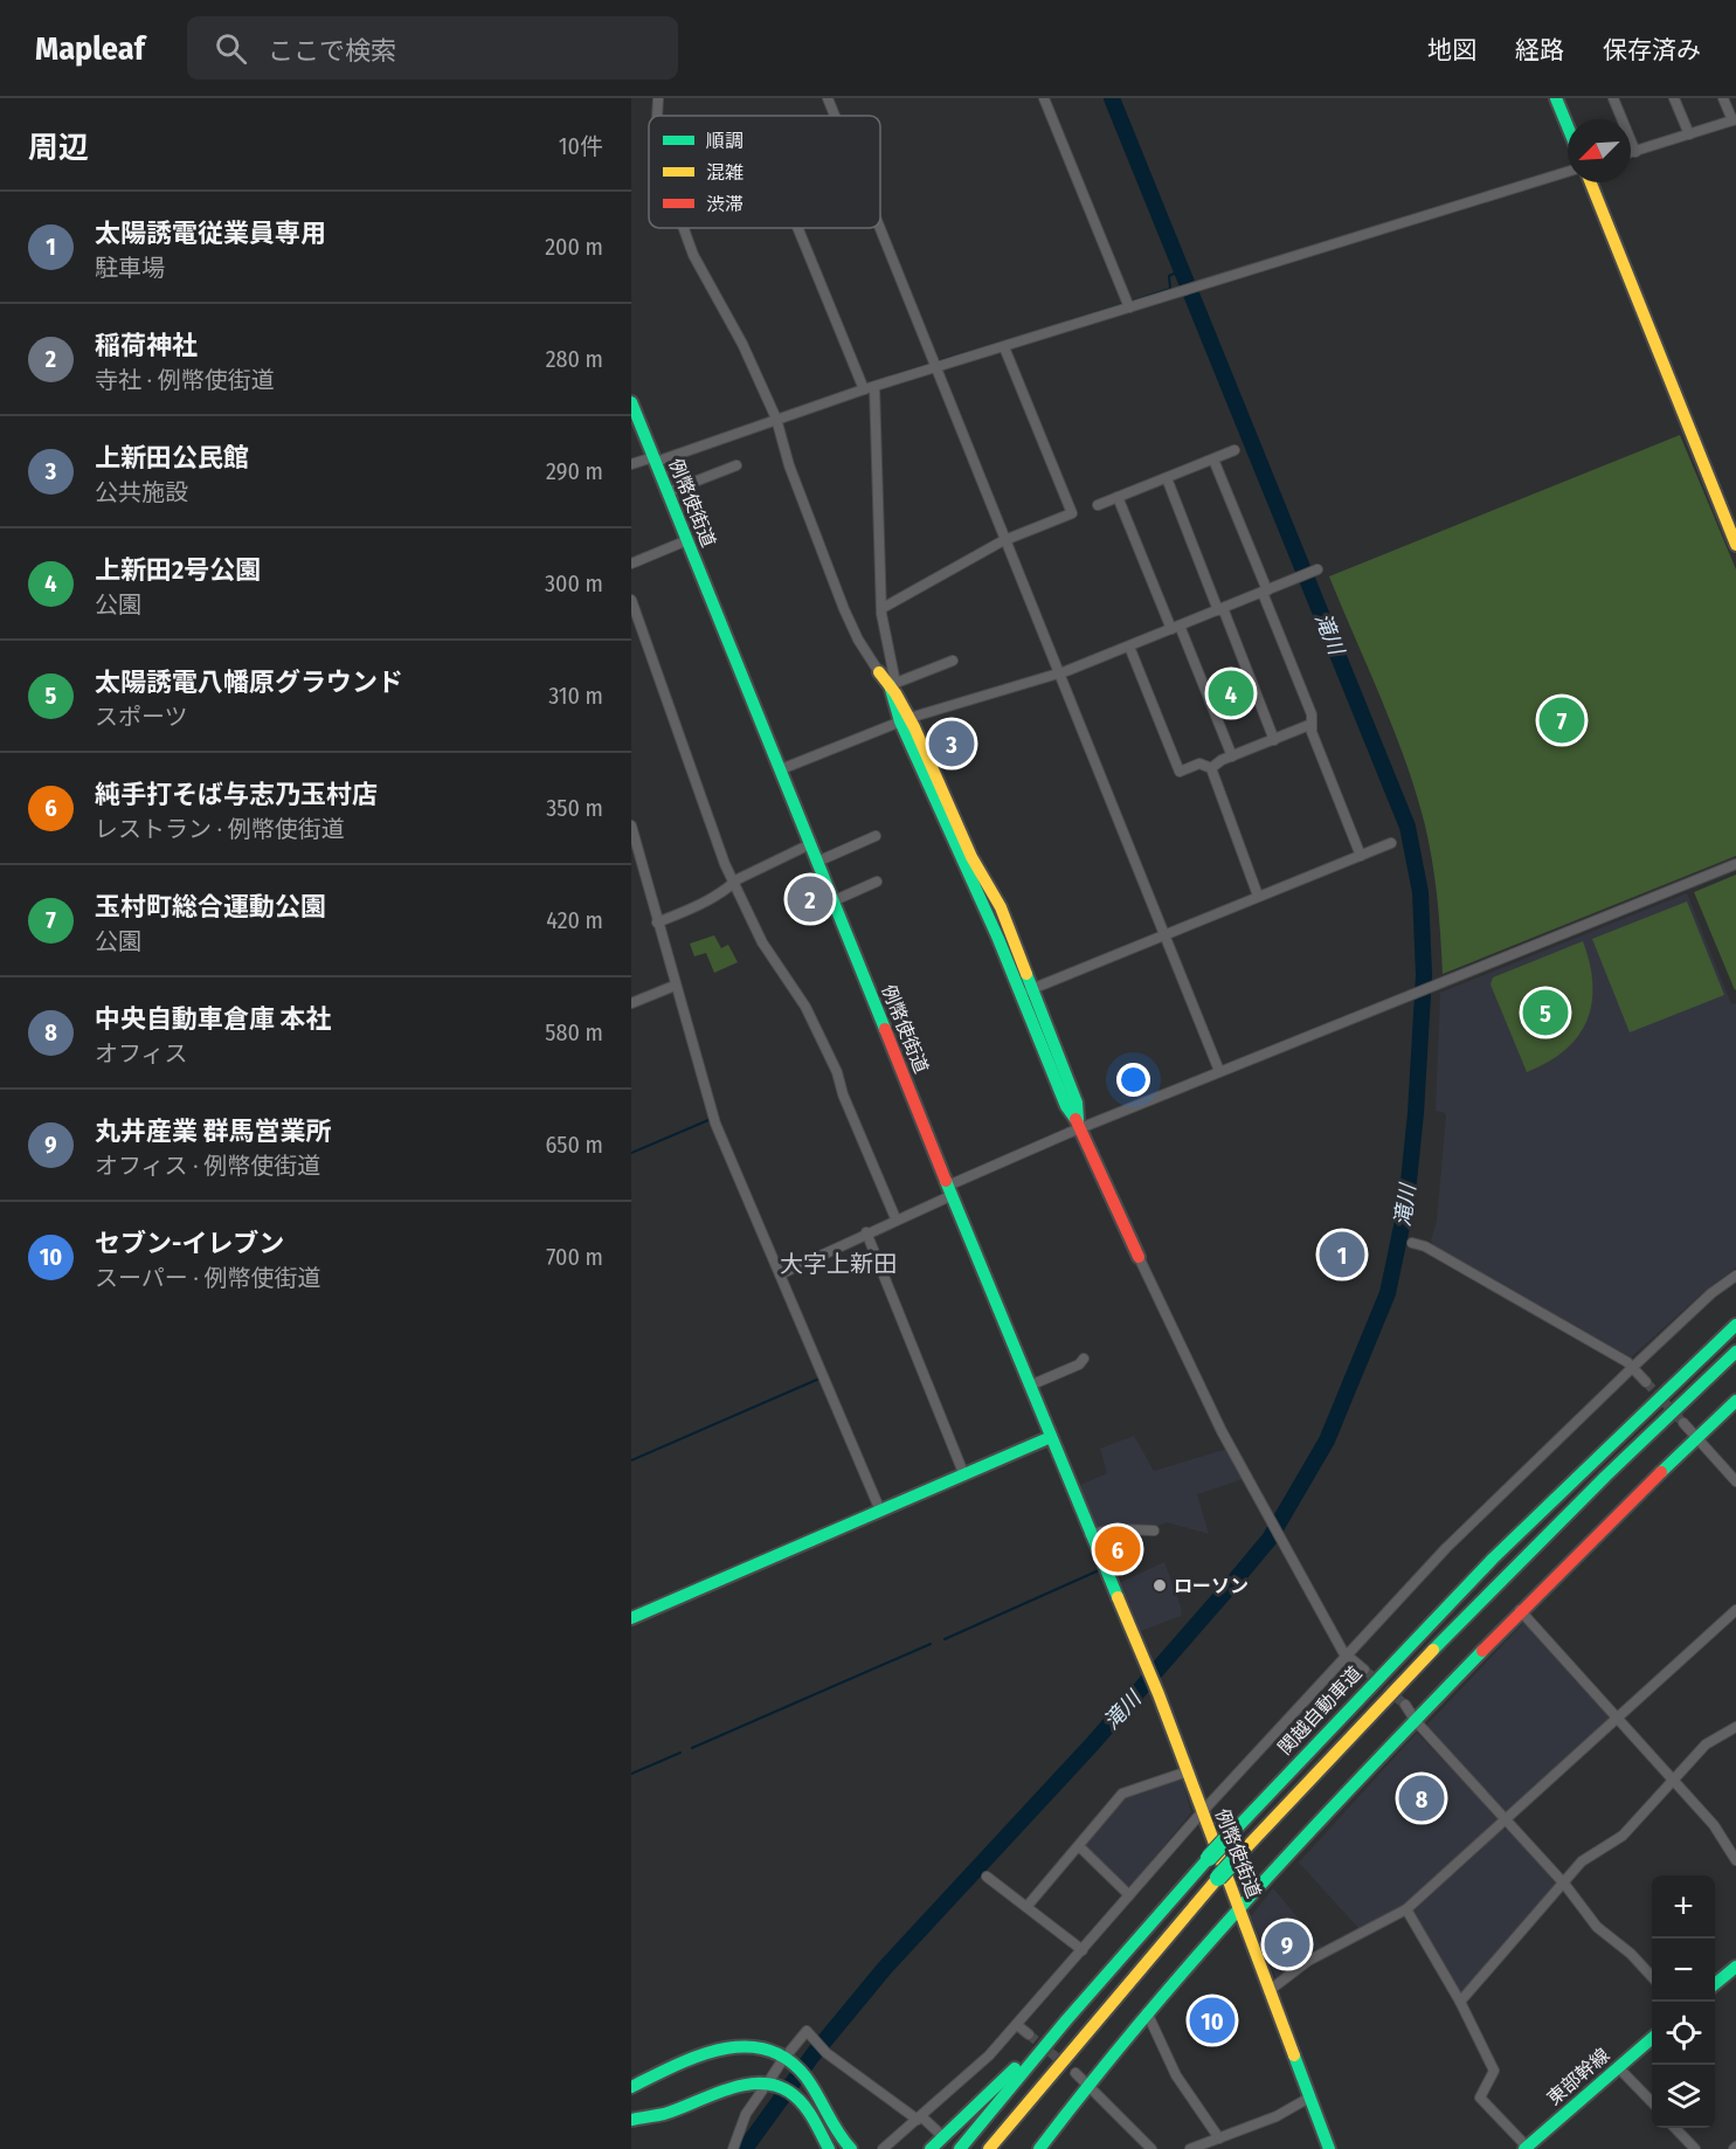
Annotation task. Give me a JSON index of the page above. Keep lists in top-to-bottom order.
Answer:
{
  "streets": {
    "main road": ["例幣使街道", "関越自動車道", "東部幹線"]
  },
  "districts": ["大字上新田"],
  "water": ["滝川"],
  "places": ["ローソン"],
  "legend": ["順調", "混雑", "渋滞"],
  "north": "bottom left",
  "page": {
    "header": "Mapleaf",
    "search": "ここで検索",
    "nav": ["地図", "経路", "保存済み"],
    "heading": ["周辺", "10件"],
    "list": [
      {
        "mark": "1",
        "name": "太陽誘電従業員専用",
        "note": "駐車場",
        "value": "200 m"
      },
      {
        "mark": "2",
        "name": "稲荷神社",
        "note": "寺社 · 例幣使街道",
        "value": "280 m"
      },
      {
        "mark": "3",
        "name": "上新田公民館",
        "note": "公共施設",
        "value": "290 m"
      },
      {
        "mark": "4",
        "name": "上新田2号公園",
        "note": "公園",
        "value": "300 m"
      },
      {
        "mark": "5",
        "name": "太陽誘電八幡原グラウンド",
        "note": "スポーツ",
        "value": "310 m"
      },
      {
        "mark": "6",
        "name": "純手打そば与志乃玉村店",
        "note": "レストラン · 例幣使街道",
        "value": "350 m"
      },
      {
        "mark": "7",
        "name": "玉村町総合運動公園",
        "note": "公園",
        "value": "420 m"
      },
      {
        "mark": "8",
        "name": "中央自動車倉庫 本社",
        "note": "オフィス",
        "value": "580 m"
      },
      {
        "mark": "9",
        "name": "丸井産業 群馬営業所",
        "note": "オフィス · 例幣使街道",
        "value": "650 m"
      },
      {
        "mark": "10",
        "name": "セブン-イレブン",
        "note": "スーパー · 例幣使街道",
        "value": "700 m"
      }
    ],
    "pins": [
      "4",
      "7",
      "3",
      "2",
      "5",
      "1",
      "6",
      "8",
      "9",
      "10"
    ],
    "map_buttons": ["+", "−"]
  }
}
